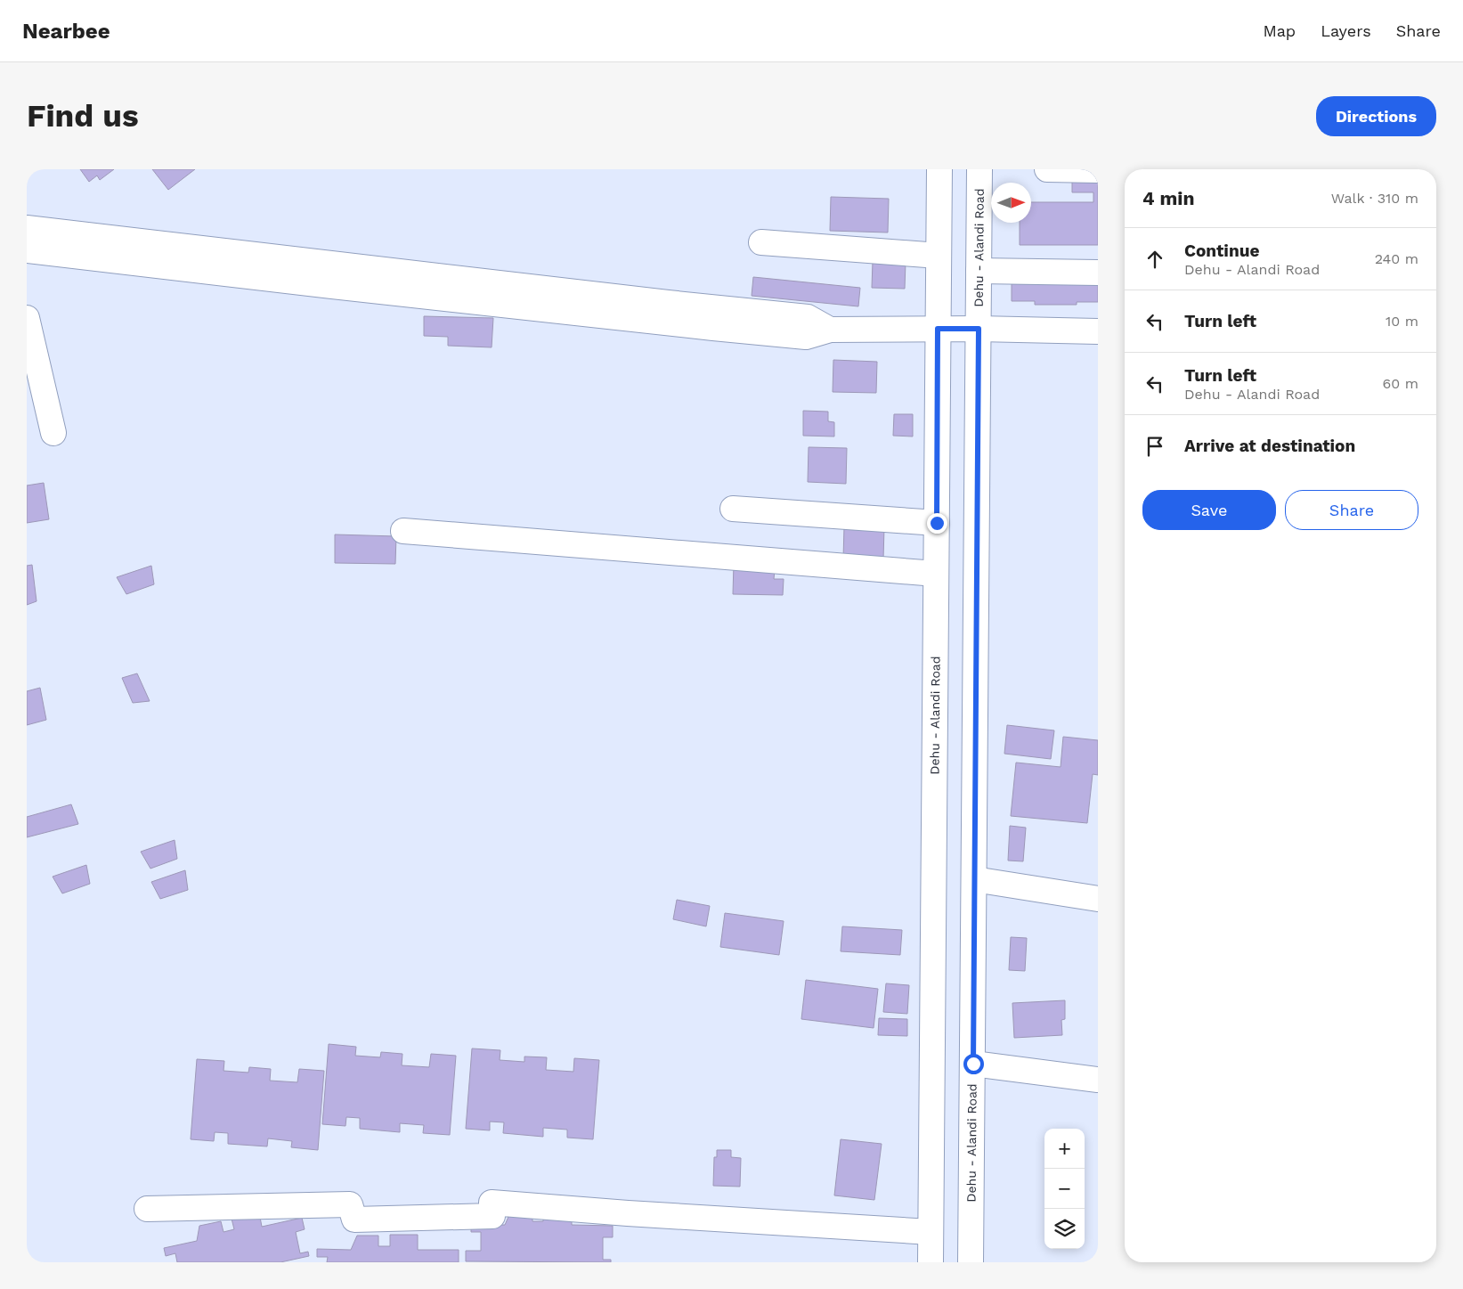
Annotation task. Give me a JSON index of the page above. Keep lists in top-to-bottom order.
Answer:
{
  "streets": {
    "street": ["Dehu - Alandi Road"]
  },
  "north": "right",
  "page": {
    "header": "Nearbee",
    "nav": ["Map", "Layers", "Share"],
    "buttons": [
      "Directions",
      ["Save", "Share"]
    ],
    "title": "Find us",
    "heading": ["4 min", "Walk · 310 m"],
    "list": [
      ["Continue", "Dehu - Alandi Road", "240 m"],
      ["Turn left", "10 m"],
      ["Turn left", "Dehu - Alandi Road", "60 m"],
      "Arrive at destination"
    ],
    "map_buttons": ["+", "−"]
  }
}
